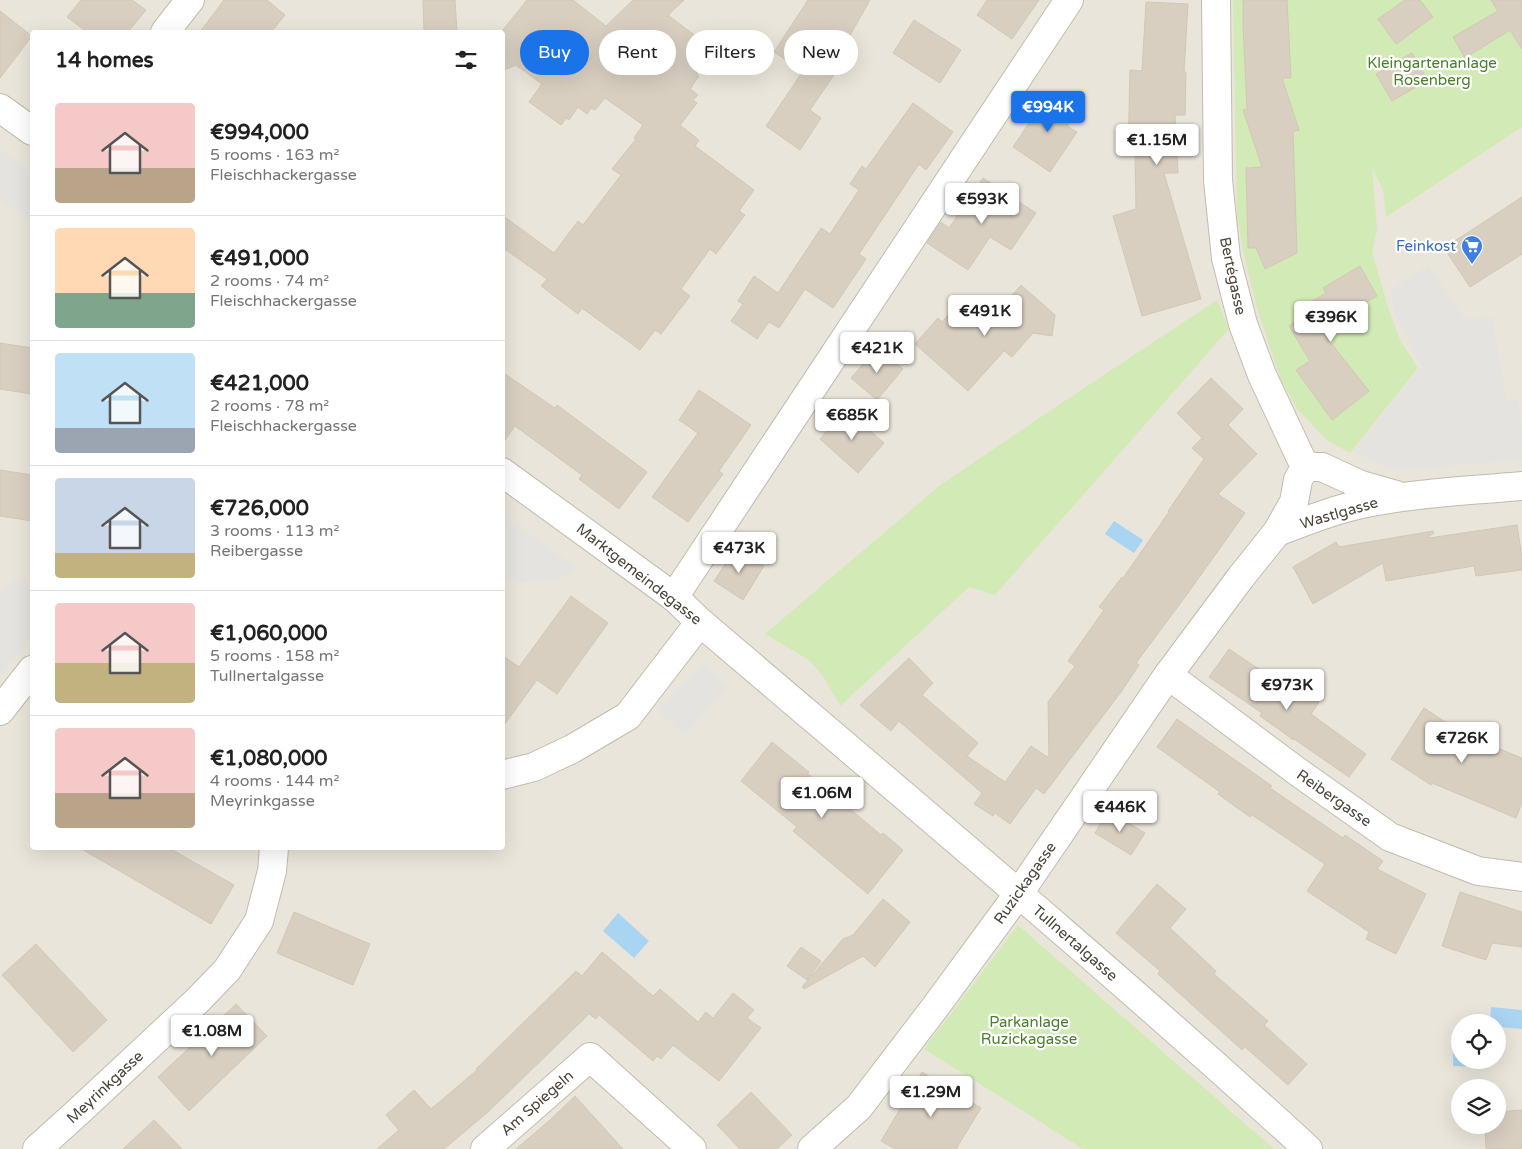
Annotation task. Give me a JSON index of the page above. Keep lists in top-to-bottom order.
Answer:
{
  "streets": {
    "street": [
      "Bertégasse",
      "Wastlgasse",
      "Marktgemeindegasse",
      "Reibergasse",
      "Ruzickagasse",
      "Tullnertalgasse",
      "Meyrinkgasse",
      "Am Spiegeln"
    ]
  },
  "crossings": [
    ["Bertégasse", "Wastlgasse"],
    ["Wastlgasse", "Ruzickagasse"],
    ["Marktgemeindegasse", "Tullnertalgasse"],
    ["Reibergasse", "Ruzickagasse"],
    ["Ruzickagasse", "Tullnertalgasse"]
  ],
  "parks": ["Kleingartenanlage Rosenberg", "Parkanlage Ruzickagasse"],
  "places": {
    "supermarket": ["Feinkost"]
  },
  "page": {
    "chip": [
      "Buy",
      "Rent",
      "Filters",
      "New"
    ],
    "heading": "14 homes",
    "list": [
      {
        "name": "€994,000",
        "note": "5 rooms · 163 m² · Fleischhackergasse"
      },
      {
        "name": "€491,000",
        "note": "2 rooms · 74 m² · Fleischhackergasse"
      },
      {
        "name": "€421,000",
        "note": "2 rooms · 78 m² · Fleischhackergasse"
      },
      {
        "name": "€726,000",
        "note": "3 rooms · 113 m² · Reibergasse"
      },
      {
        "name": "€1,060,000",
        "note": "5 rooms · 158 m² · Tullnertalgasse"
      },
      {
        "name": "€1,080,000",
        "note": "4 rooms · 144 m² · Meyrinkgasse"
      }
    ],
    "price": [
      "€994K",
      "€1.15M",
      "€593K",
      "€491K",
      "€396K",
      "€421K",
      "€685K",
      "€473K",
      "€973K",
      "€726K",
      "€1.06M",
      "€446K",
      "€1.08M",
      "€1.29M"
    ]
  }
}
